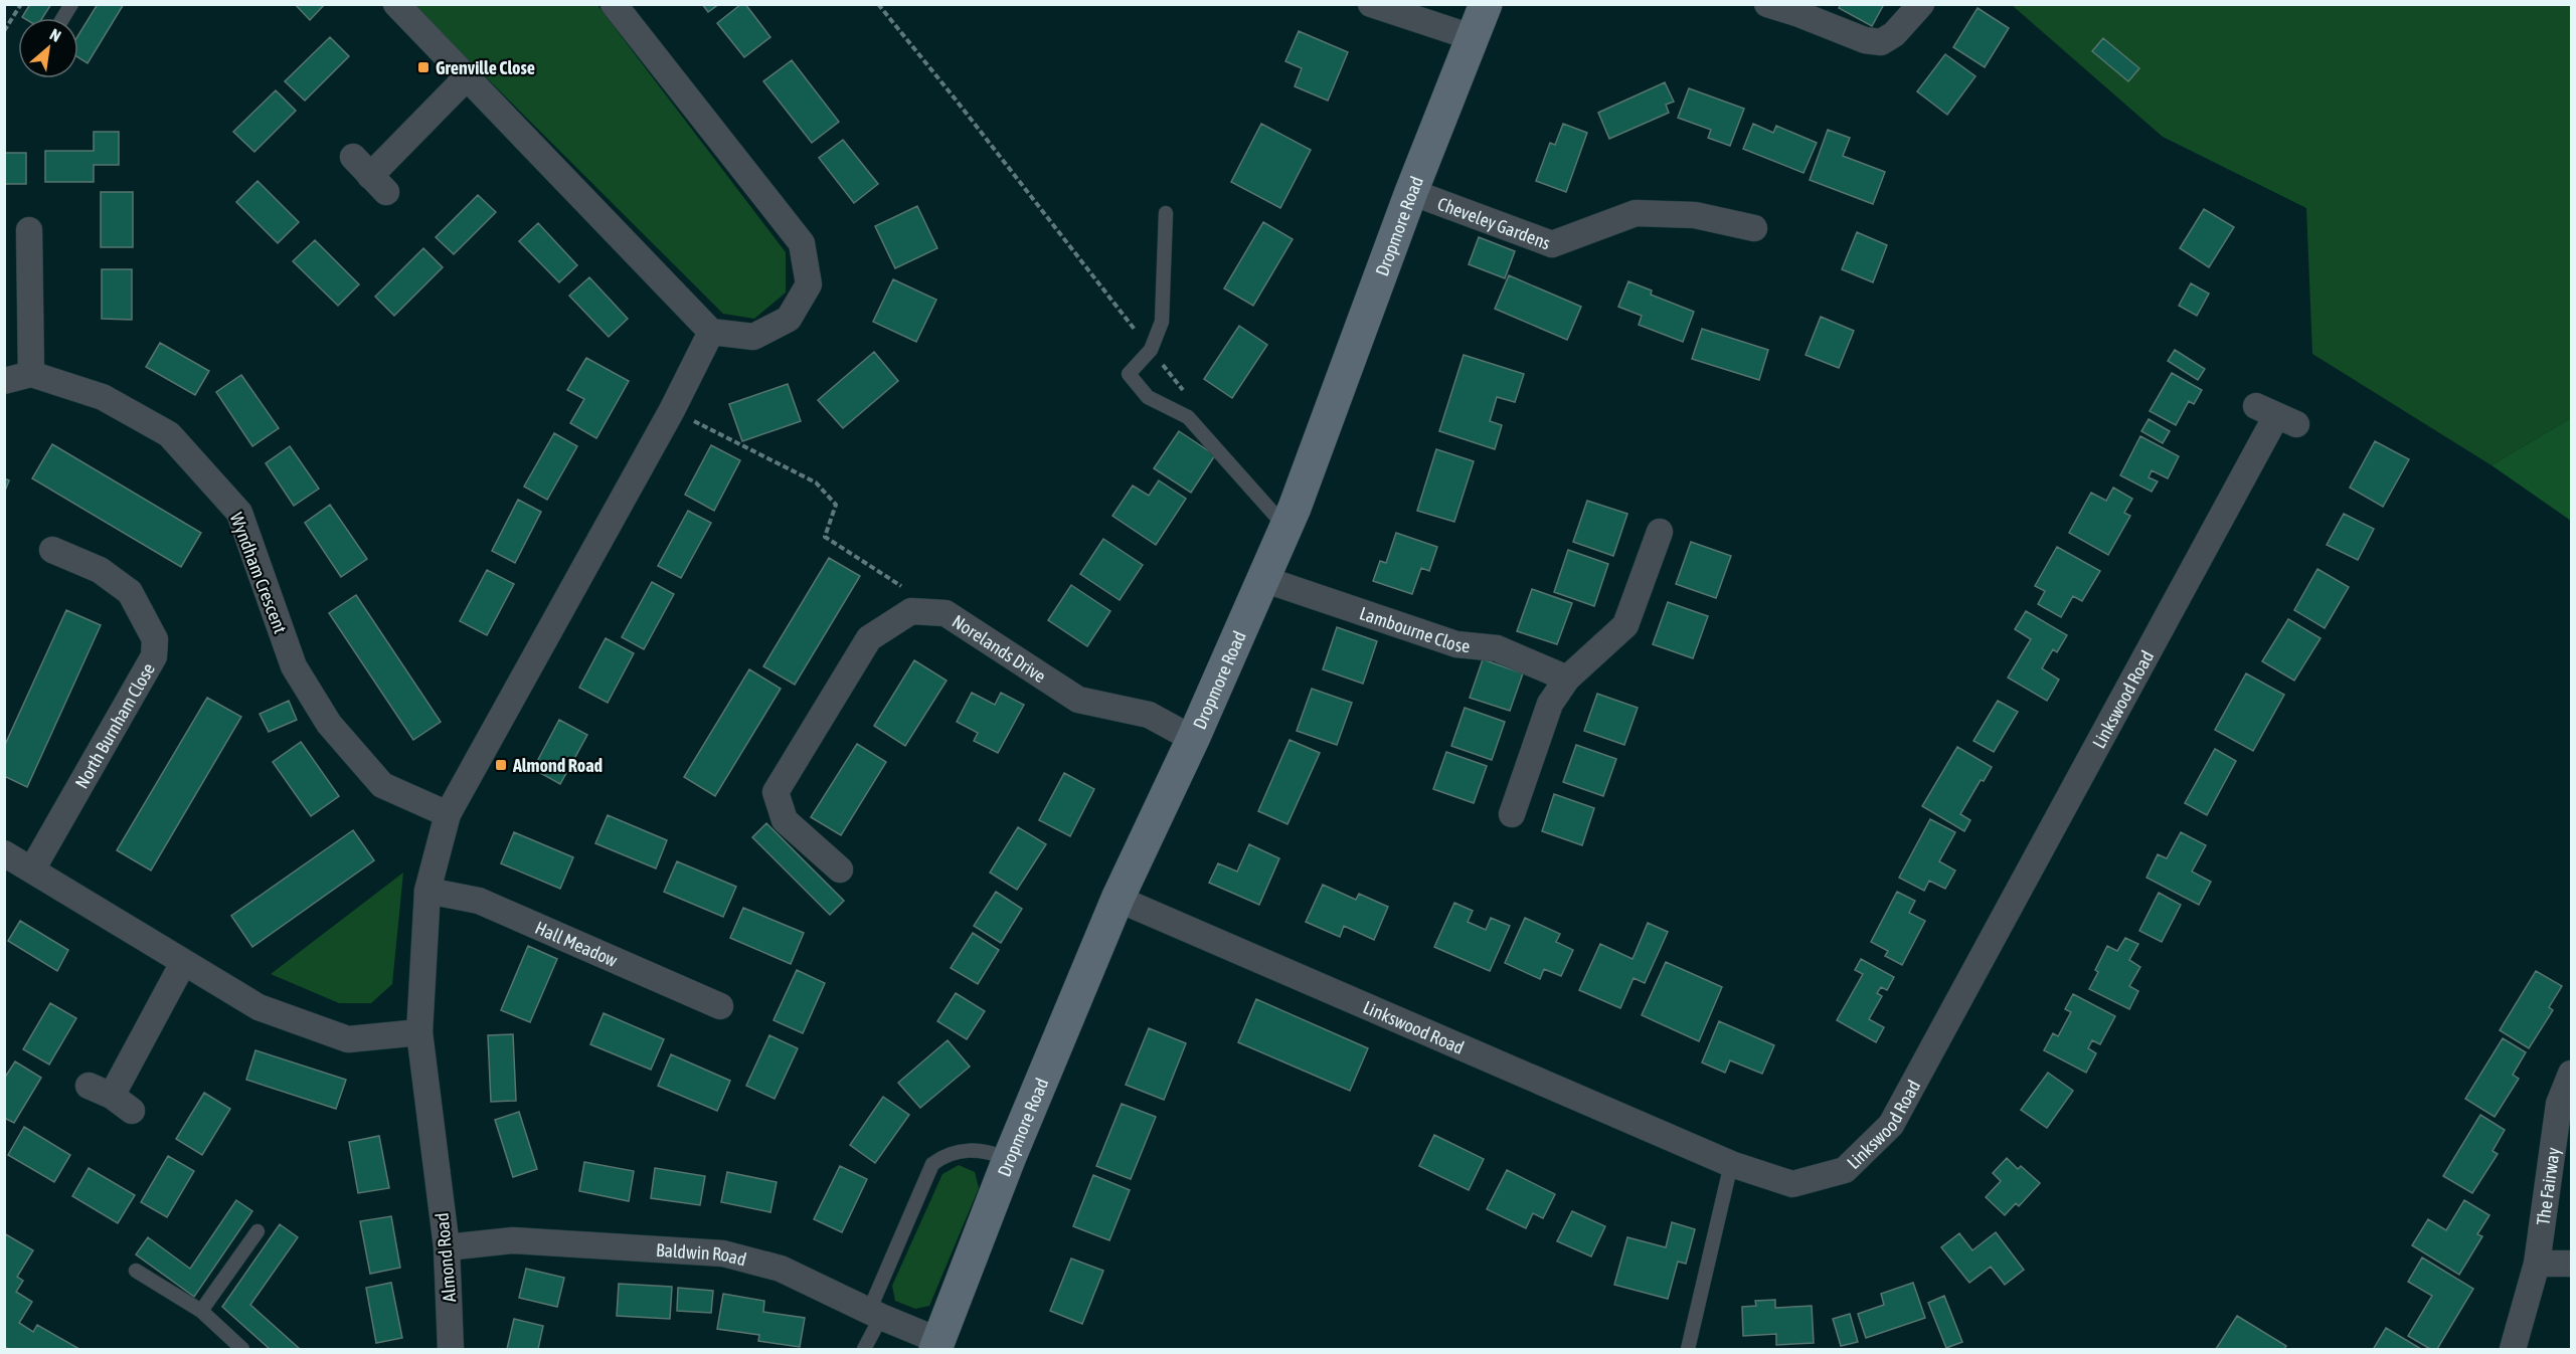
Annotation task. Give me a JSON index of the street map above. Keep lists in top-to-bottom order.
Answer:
{
  "streets": {
    "street": [
      "Cheveley Gardens",
      "Dropmore Road",
      "Wyndham Crescent",
      "Lambourne Close",
      "Norelands Drive",
      "Linkswood Road",
      "North Burnham Close",
      "Hall Meadow",
      "The Fairway",
      "Baldwin Road",
      "Almond Road"
    ]
  },
  "crossings": [
    ["Cheveley Gardens", "Dropmore Road"],
    ["Dropmore Road", "Lambourne Close"],
    ["Dropmore Road", "Norelands Drive"],
    ["Dropmore Road", "Linkswood Road"],
    ["Dropmore Road", "Baldwin Road"],
    ["Wyndham Crescent", "Almond Road"],
    ["Hall Meadow", "Almond Road"],
    ["Baldwin Road", "Almond Road"]
  ],
  "places": {
    "transit": ["Grenville Close", "Almond Road"]
  },
  "north": "top right"
}
